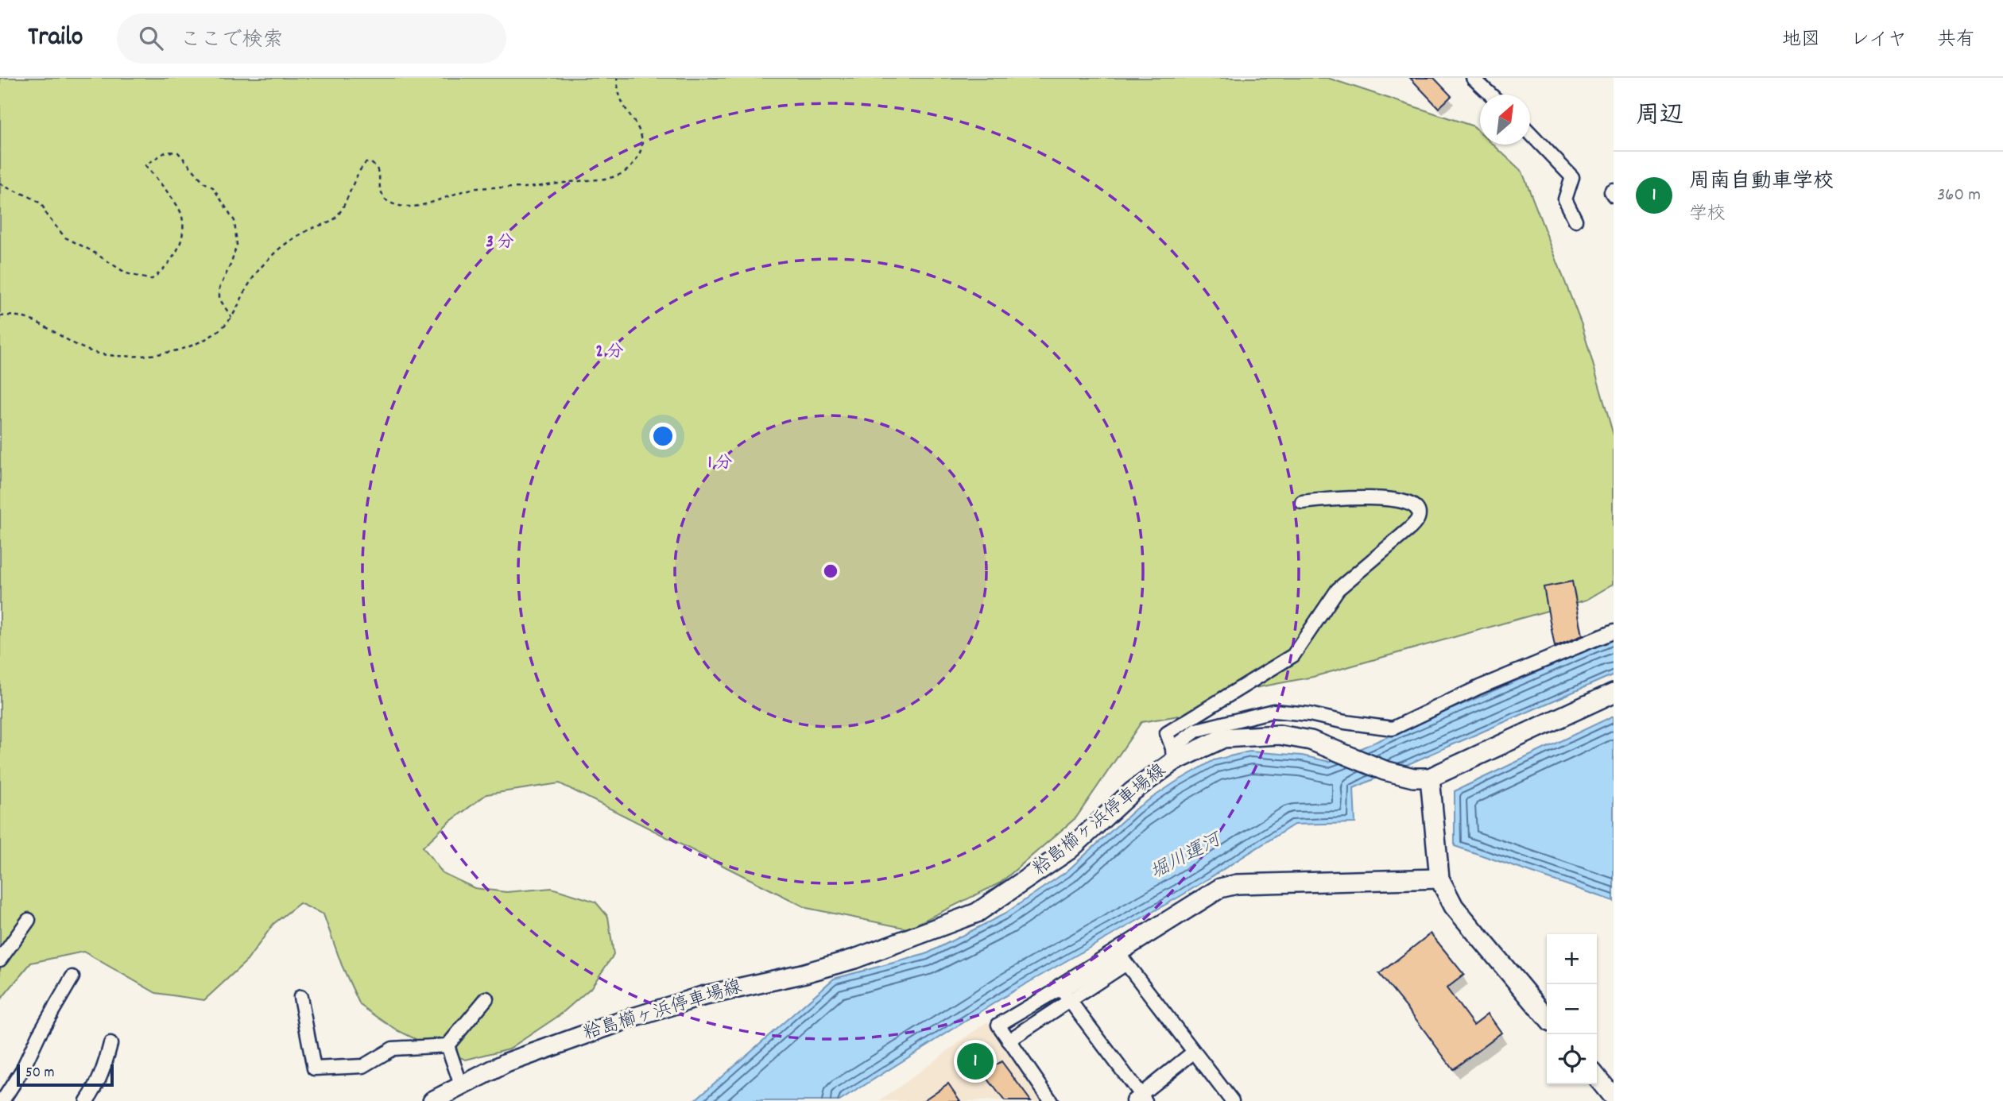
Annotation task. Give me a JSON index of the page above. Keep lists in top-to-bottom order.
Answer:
{
  "streets": {
    "main road": ["粭島櫛ヶ浜停車場線"]
  },
  "water": ["堀川運河"],
  "scale_bar": "50 m",
  "north": "top right",
  "page": {
    "header": "Trailo",
    "search": "ここで検索",
    "nav": ["地図", "レイヤ", "共有"],
    "heading": "周辺",
    "list": [
      {
        "mark": "1",
        "name": "周南自動車学校",
        "note": "学校",
        "value": "360 m"
      }
    ],
    "map_buttons": ["+", "−"],
    "pins": "1",
    "scale": "50 m"
  },
  "rings": ["3 分", "2 分", "1 分"]
}
